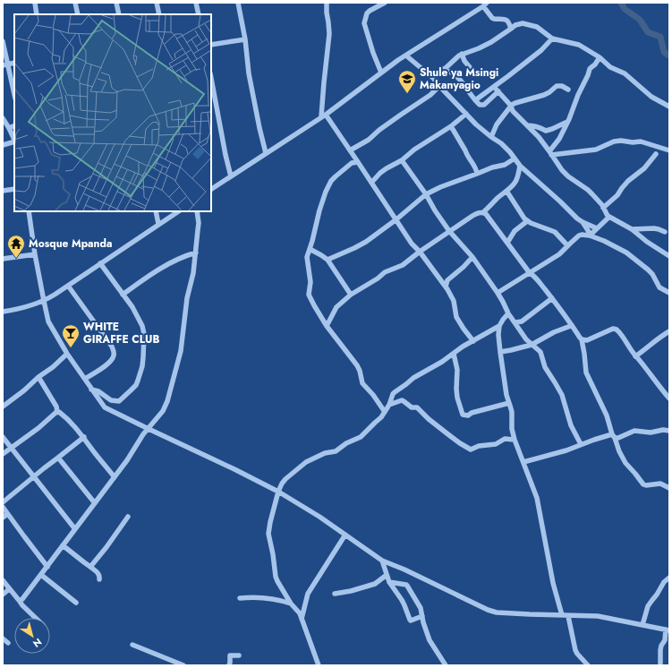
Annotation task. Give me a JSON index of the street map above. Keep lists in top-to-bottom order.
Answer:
{
  "places": {
    "school or university": ["Shule ya Msingi Makanyagio"],
    "temple": ["Mosque Mpanda"],
    "bar": ["WHITE GIRAFFE CLUB"]
  },
  "north": "bottom right"
}
